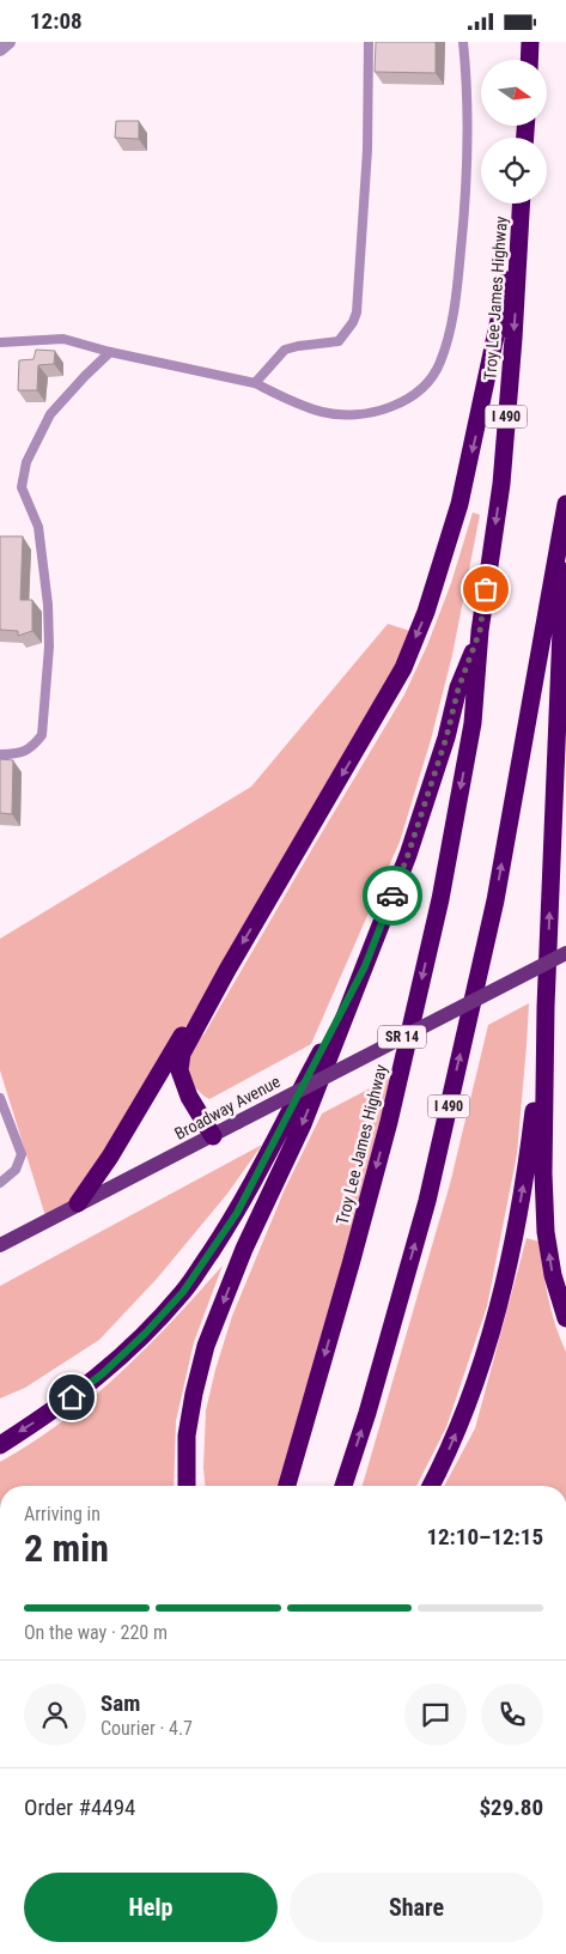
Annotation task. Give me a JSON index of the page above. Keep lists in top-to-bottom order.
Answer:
{
  "streets": {
    "highway": ["Troy Lee James Highway", "I 490"],
    "main road": ["SR 14", "Broadway Avenue"]
  },
  "north": "right",
  "page": {
    "status": "12:08",
    "heading": ["2 min", "Arriving in", "12:10–12:15"],
    "panel": [
      "Sam",
      "Courier · 4.7",
      "Order #4494",
      "$29.80"
    ],
    "bar": "On the way · 220 m",
    "buttons": ["Help", "Share"]
  }
}
